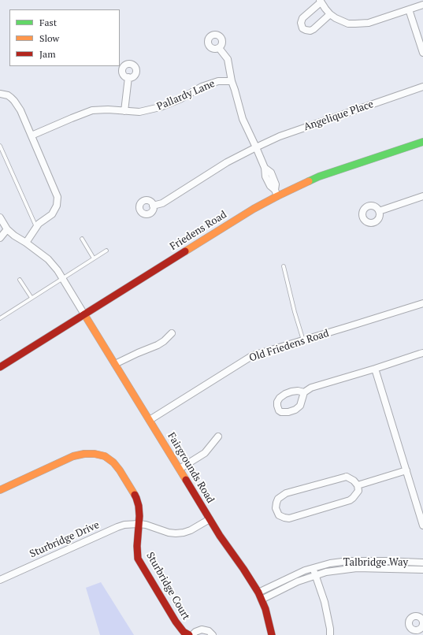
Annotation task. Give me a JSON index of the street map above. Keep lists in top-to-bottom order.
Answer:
{
  "streets": {
    "street": [
      "Pallardy Lane",
      "Angelique Place",
      "Friedens Road",
      "Old Friedens Road",
      "Fairgrounds Road",
      "Sturbridge Drive",
      "Talbridge Way",
      "Sturbridge Court"
    ]
  },
  "crossings": [
    ["Friedens Road", "Fairgrounds Road"],
    ["Old Friedens Road", "Fairgrounds Road"],
    ["Fairgrounds Road", "Sturbridge Drive"],
    ["Fairgrounds Road", "Talbridge Way"],
    ["Sturbridge Drive", "Sturbridge Court"]
  ],
  "legend": ["Fast", "Slow", "Jam"]
}
